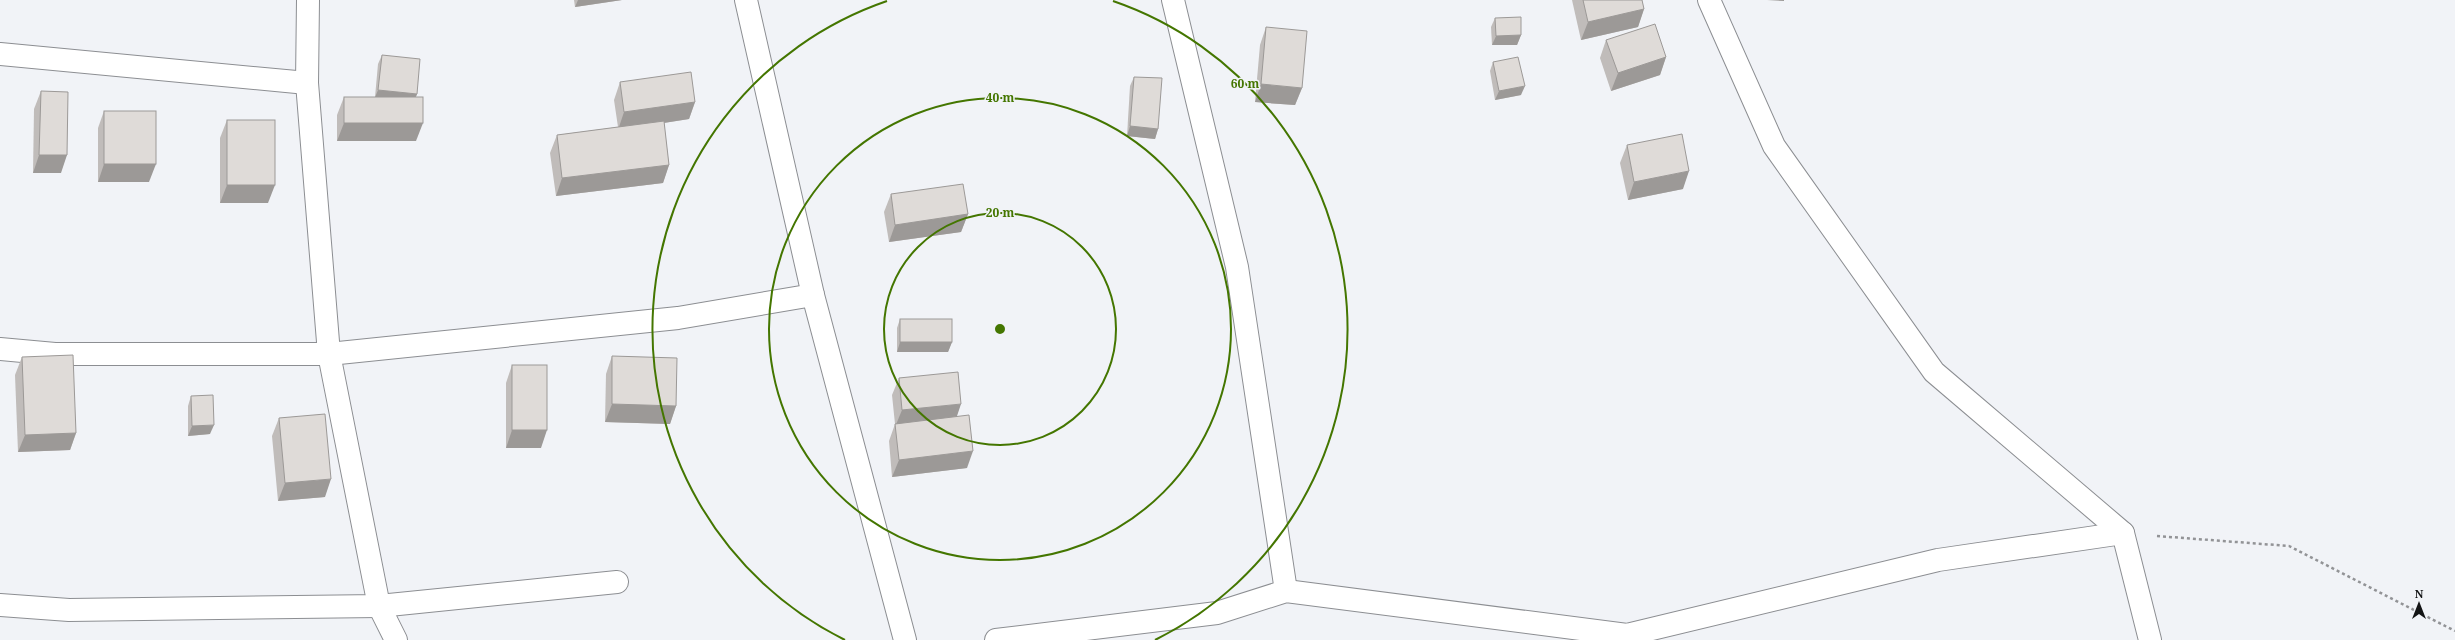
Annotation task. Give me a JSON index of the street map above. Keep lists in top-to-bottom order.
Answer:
{
  "north": "top",
  "rings": ["60 m", "40 m", "20 m"]
}
